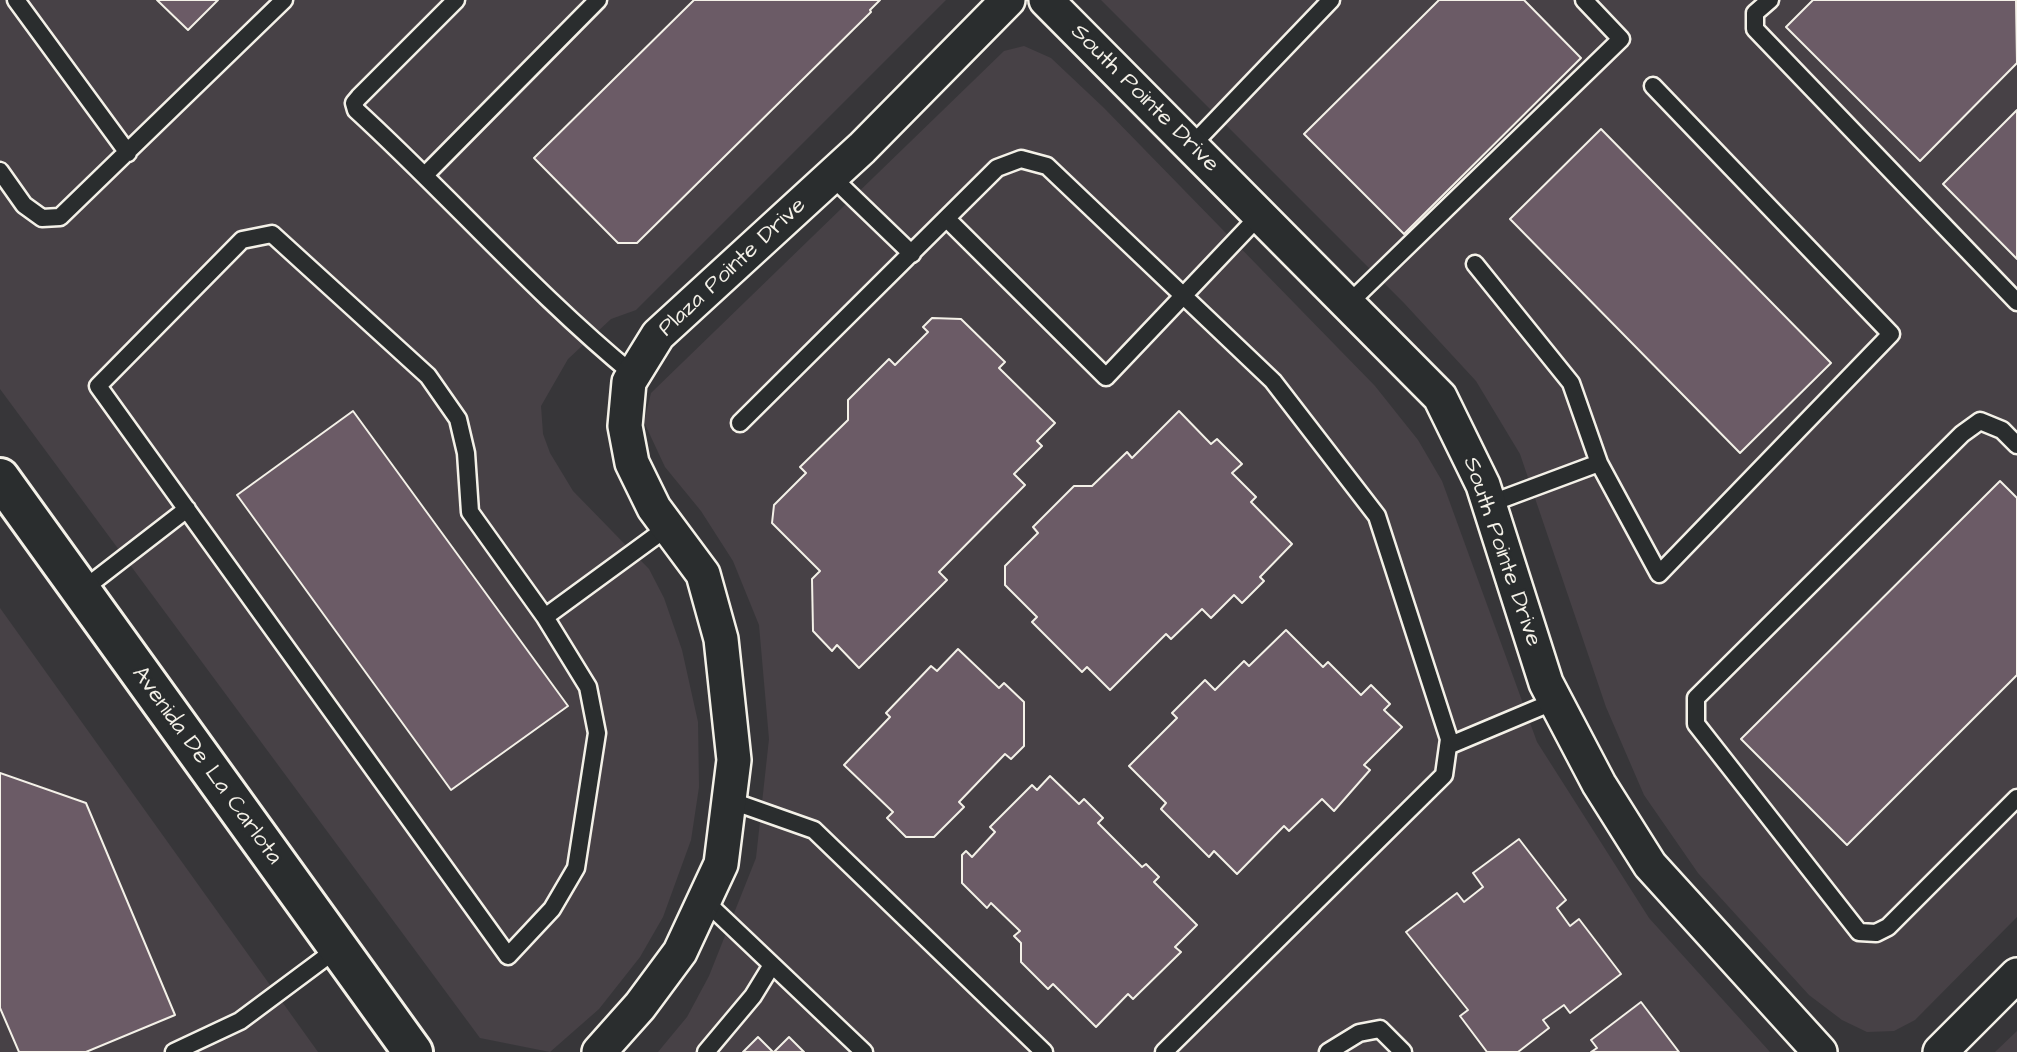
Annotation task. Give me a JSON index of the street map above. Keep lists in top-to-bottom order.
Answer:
{
  "streets": {
    "main road": ["Avenida De La Carlota"],
    "street": ["South Pointe Drive", "Plaza Pointe Drive"]
  }
}
